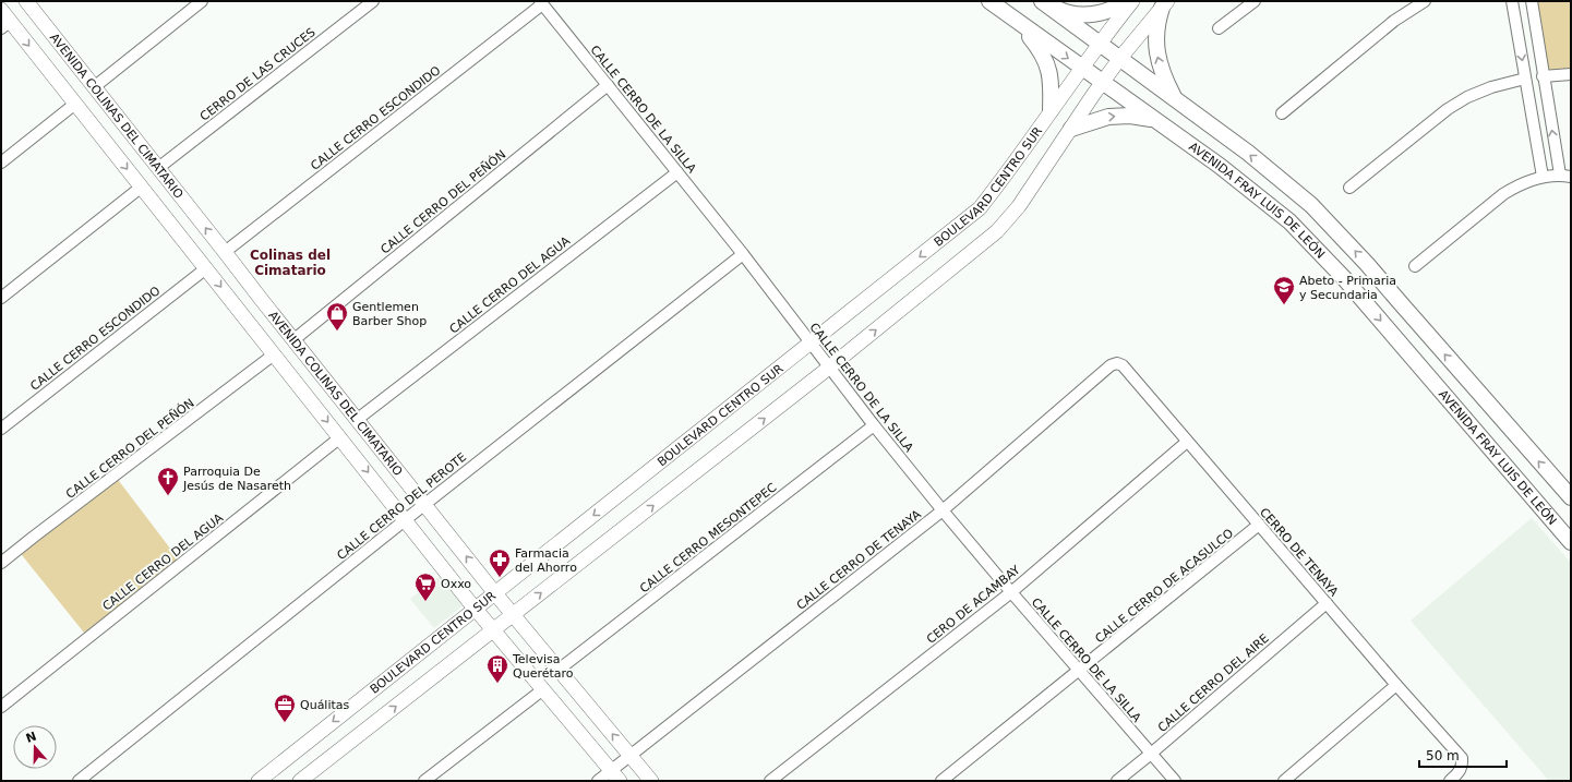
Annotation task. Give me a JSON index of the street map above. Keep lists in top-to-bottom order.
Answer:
{
  "streets": {
    "main road": ["AVENIDA FRAY LUIS DE LEÓN"],
    "street": [
      "CERRO DE LAS CRUCES",
      "CALLE CERRO DE LA SILLA",
      "AVENIDA COLINAS DEL CIMATARIO",
      "CALLE CERRO ESCONDIDO",
      "BOULEVARD CENTRO SUR",
      "CALLE CERRO DEL PEÑÓN",
      "CALLE CERRO DEL AGUA",
      "CALLE CERRO DEL PEROTE",
      "CALLE CERRO MESONTEPEC",
      "CERRO DE TENAYA",
      "CALLE CERRO DE TENAYA",
      "CALLE CERRO DE ACASULCO",
      "CERO DE ACAMBAY",
      "CALLE CERRO DEL AIRE"
    ]
  },
  "crossings": [
    ["CERRO DE LAS CRUCES", "AVENIDA COLINAS DEL CIMATARIO"],
    ["CALLE CERRO DE LA SILLA", "CALLE CERRO ESCONDIDO"],
    ["CALLE CERRO DE LA SILLA", "BOULEVARD CENTRO SUR"],
    ["CALLE CERRO DE LA SILLA", "CALLE CERRO DEL PEÑÓN"],
    ["CALLE CERRO DE LA SILLA", "CALLE CERRO DEL AGUA"],
    ["CALLE CERRO DE LA SILLA", "CALLE CERRO DEL PEROTE"],
    ["CALLE CERRO DE LA SILLA", "CALLE CERRO MESONTEPEC"],
    ["CALLE CERRO DE LA SILLA", "CALLE CERRO DE TENAYA"],
    ["CALLE CERRO DE LA SILLA", "CALLE CERRO DE ACASULCO"],
    ["CALLE CERRO DE LA SILLA", "CERO DE ACAMBAY"],
    ["CALLE CERRO DE LA SILLA", "CALLE CERRO DEL AIRE"],
    ["AVENIDA COLINAS DEL CIMATARIO", "CALLE CERRO ESCONDIDO"],
    ["AVENIDA COLINAS DEL CIMATARIO", "BOULEVARD CENTRO SUR"],
    ["AVENIDA COLINAS DEL CIMATARIO", "CALLE CERRO DEL PEÑÓN"],
    ["AVENIDA COLINAS DEL CIMATARIO", "CALLE CERRO DEL AGUA"],
    ["AVENIDA COLINAS DEL CIMATARIO", "CALLE CERRO DEL PEROTE"],
    ["AVENIDA COLINAS DEL CIMATARIO", "CALLE CERRO MESONTEPEC"],
    ["AVENIDA COLINAS DEL CIMATARIO", "CALLE CERRO DE TENAYA"],
    ["BOULEVARD CENTRO SUR", "AVENIDA FRAY LUIS DE LEÓN"],
    ["CERRO DE TENAYA", "CALLE CERRO DE TENAYA"],
    ["CERRO DE TENAYA", "CALLE CERRO DE ACASULCO"],
    ["CERRO DE TENAYA", "CERO DE ACAMBAY"],
    ["CERRO DE TENAYA", "CALLE CERRO DEL AIRE"]
  ],
  "districts": ["Colinas del Cimatario"],
  "places": {
    "school or university": ["Abeto - Primaria y Secundaria"],
    "shop": ["Gentlemen Barber Shop"],
    "church": ["Parroquia De Jesús de Nasareth"],
    "pharmacy": ["Farmacia del Ahorro"],
    "supermarket": ["Oxxo"],
    "building": ["Televisa Querétaro"],
    "office": ["Quálitas"]
  },
  "scale_bar": "50 m",
  "north": "top"
}
